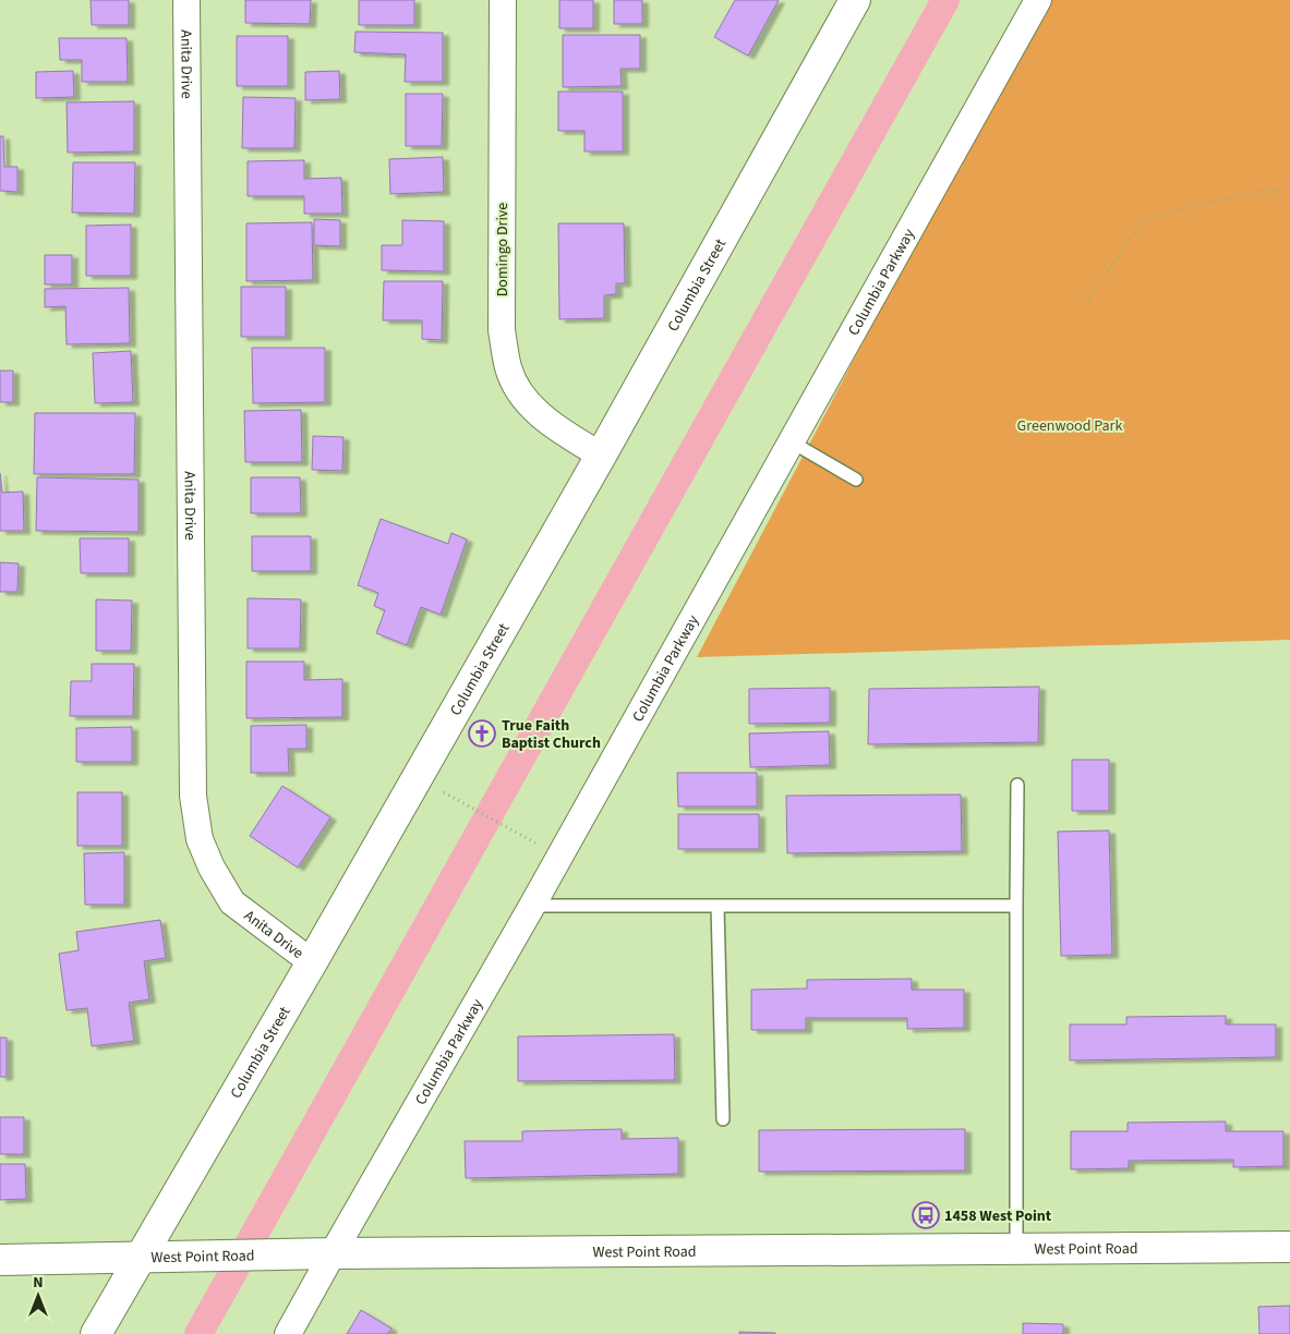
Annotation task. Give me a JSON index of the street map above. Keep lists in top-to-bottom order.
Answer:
{
  "streets": {
    "street": [
      "Anita Drive",
      "Domingo Drive",
      "Columbia Parkway",
      "Columbia Street",
      "West Point Road"
    ]
  },
  "crossings": [
    ["Anita Drive", "Columbia Street"],
    ["Domingo Drive", "Columbia Street"],
    ["Columbia Parkway", "West Point Road"],
    ["Columbia Street", "West Point Road"]
  ],
  "parks": ["Greenwood Park"],
  "places": {
    "church": ["True Faith Baptist Church"],
    "bus stop": ["1458 West Point"]
  },
  "north": "top"
}
